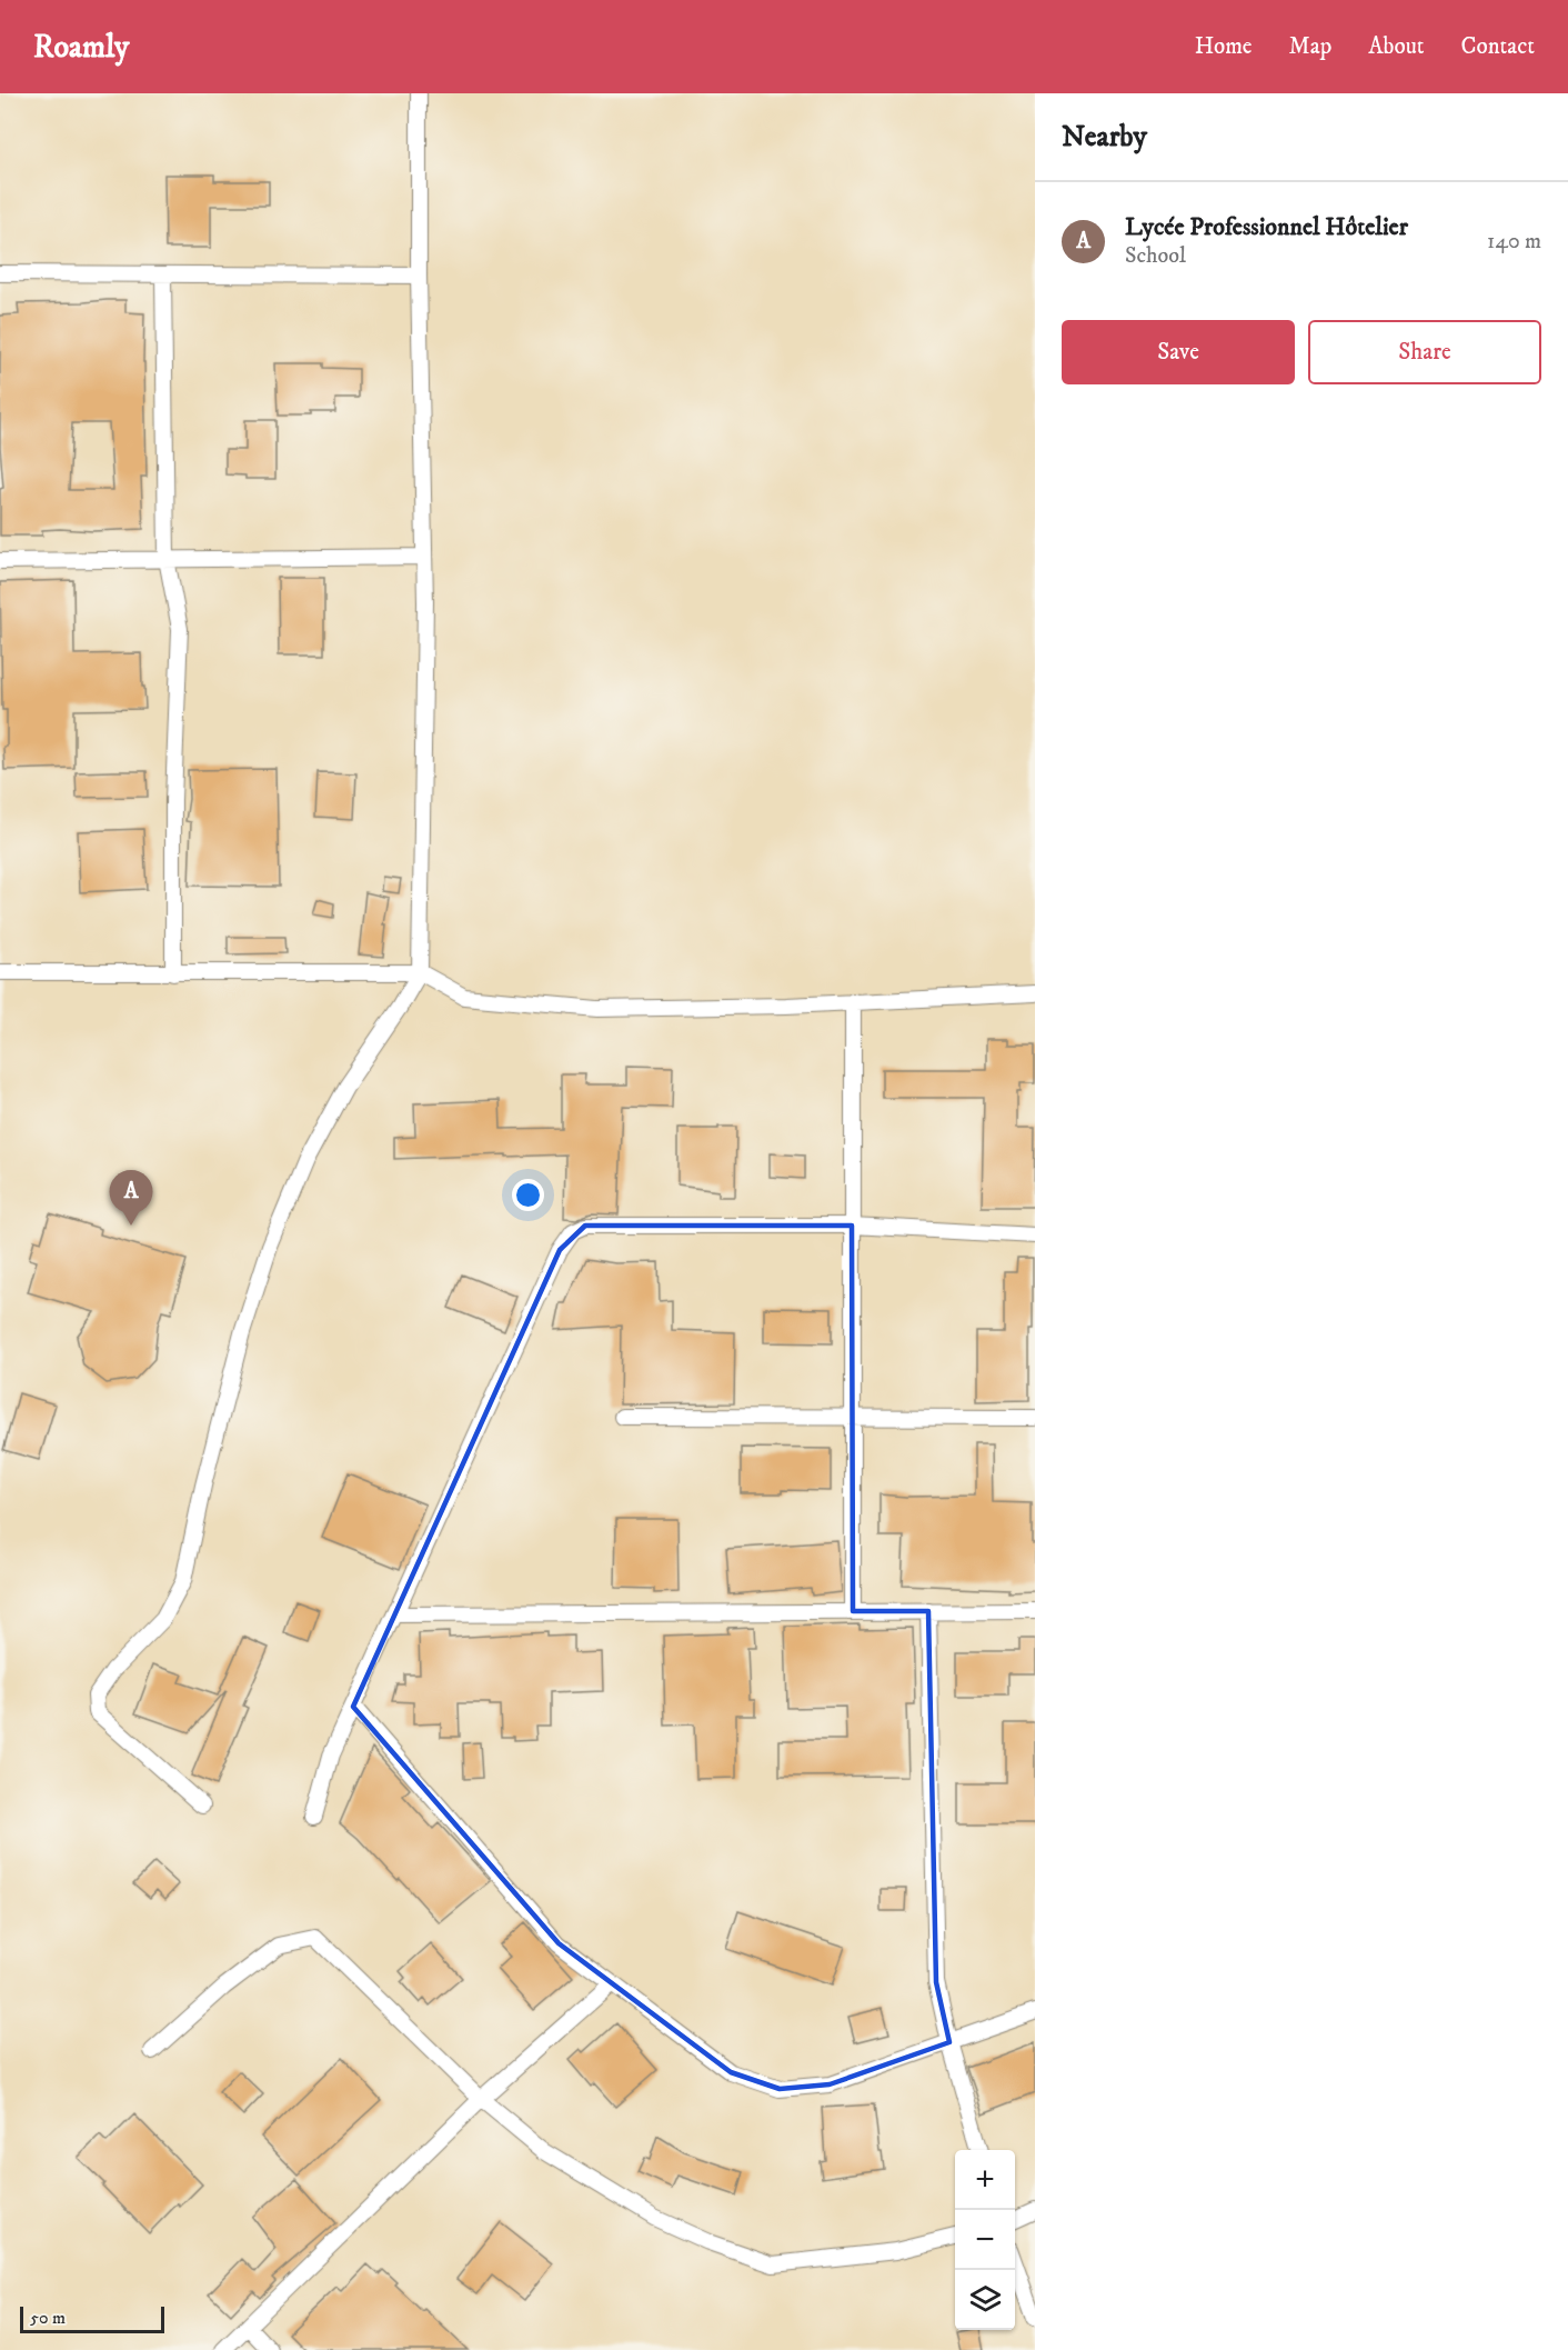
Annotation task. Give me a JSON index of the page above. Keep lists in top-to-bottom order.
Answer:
{
  "scale_bar": "50 m",
  "page": {
    "header": "Roamly",
    "nav": [
      "Home",
      "Map",
      "About",
      "Contact"
    ],
    "heading": "Nearby",
    "list": [
      {
        "mark": "A",
        "name": "Lycée Professionnel Hôtelier",
        "note": "School",
        "value": "140 m"
      }
    ],
    "buttons": ["Save", "Share"],
    "pins": "A",
    "map_buttons": ["+", "−"],
    "scale": "50 m"
  }
}
